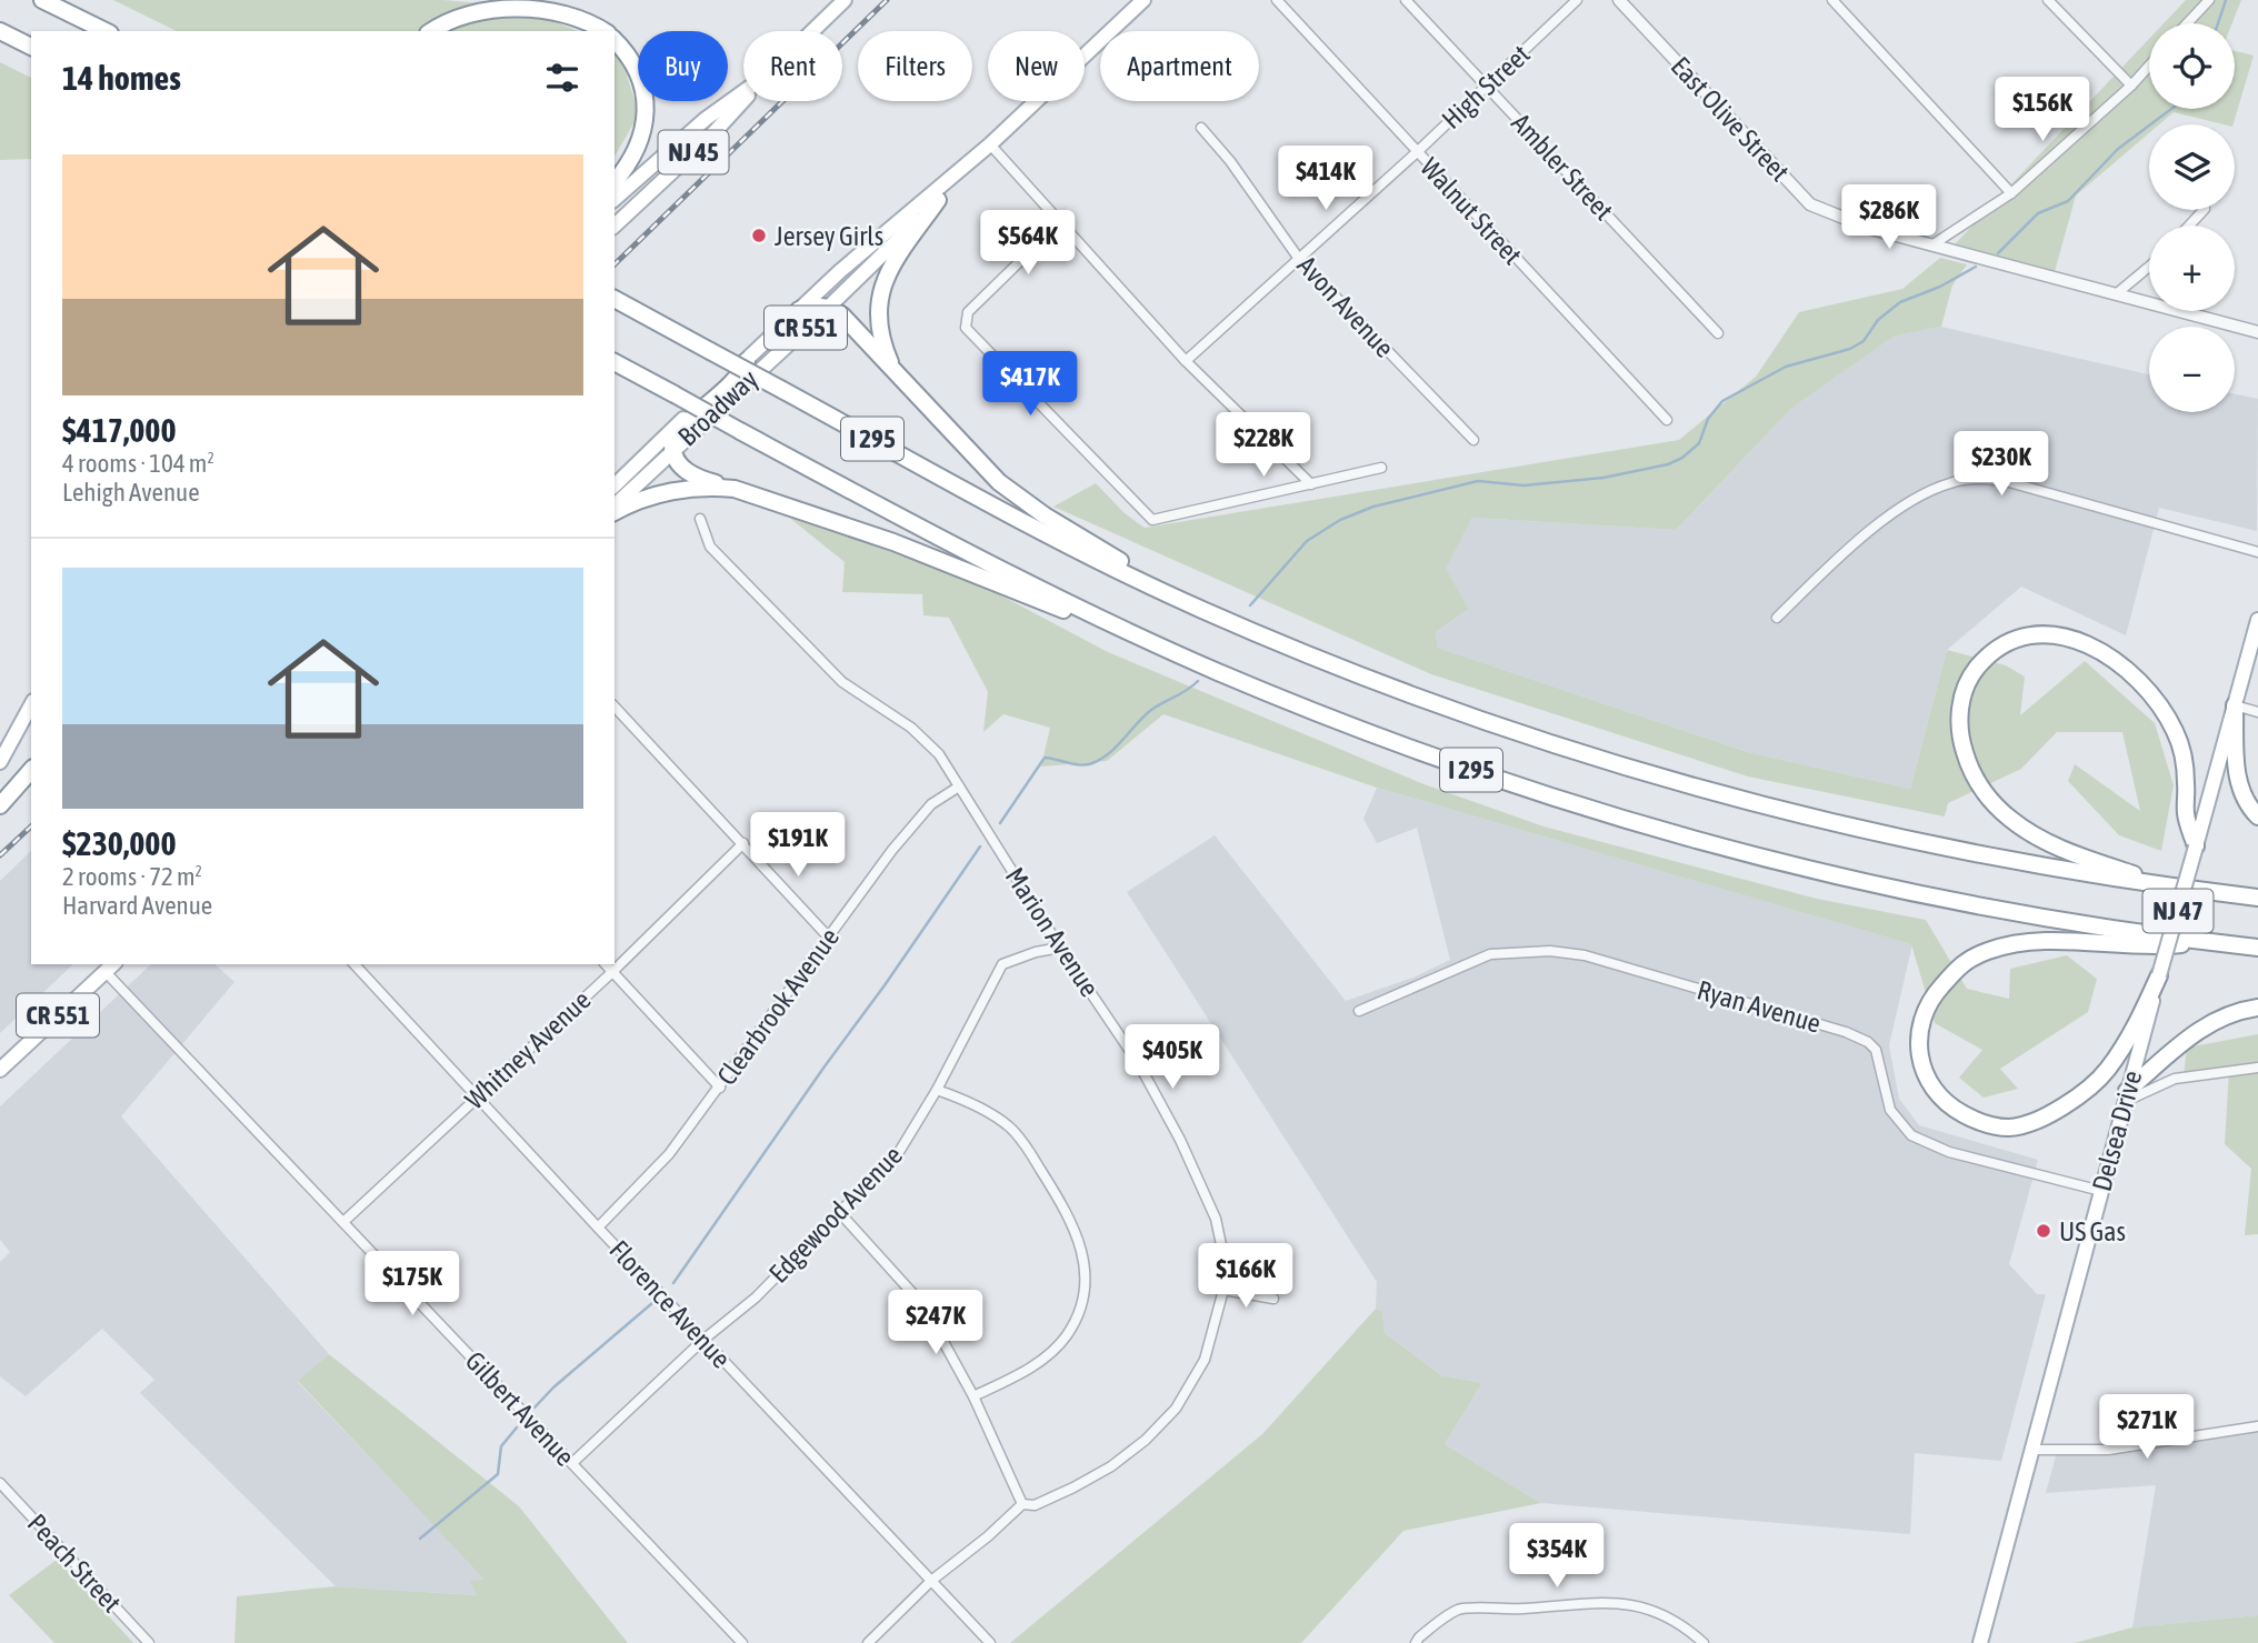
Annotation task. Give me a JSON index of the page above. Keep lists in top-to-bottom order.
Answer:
{
  "streets": {
    "highway": ["I 295"],
    "main road": [
      "NJ 45",
      "CR 551",
      "Broadway",
      "NJ 47",
      "Delsea Drive"
    ],
    "street": [
      "High Street",
      "East Olive Street",
      "Ambler Street",
      "Walnut Street",
      "Avon Avenue",
      "Marion Avenue",
      "Clearbrook Avenue",
      "Ryan Avenue",
      "Whitney Avenue",
      "Edgewood Avenue",
      "Florence Avenue",
      "Gilbert Avenue",
      "Peach Street"
    ]
  },
  "crossings": [
    ["High Street", "Ambler Street"],
    ["High Street", "Walnut Street"],
    ["High Street", "Avon Avenue"],
    ["CR 551", "Gilbert Avenue"],
    ["Marion Avenue", "Clearbrook Avenue"],
    ["Marion Avenue", "Edgewood Avenue"],
    ["Marion Avenue", "Florence Avenue"],
    ["Clearbrook Avenue", "Florence Avenue"],
    ["Ryan Avenue", "Delsea Drive"],
    ["Whitney Avenue", "Florence Avenue"],
    ["Whitney Avenue", "Gilbert Avenue"],
    ["Edgewood Avenue", "Florence Avenue"],
    ["Edgewood Avenue", "Gilbert Avenue"]
  ],
  "places": ["Jersey Girls", "US Gas"],
  "page": {
    "map_buttons": ["+", "−"],
    "chip": [
      "Buy",
      "Rent",
      "Filters",
      "New",
      "Apartment"
    ],
    "heading": "14 homes",
    "price": [
      "$156K",
      "$414K",
      "$286K",
      "$564K",
      "$417K",
      "$228K",
      "$230K",
      "$191K",
      "$405K",
      "$166K",
      "$175K",
      "$247K",
      "$271K",
      "$354K"
    ],
    "list": [
      {
        "name": "$417,000",
        "note": "4 rooms · 104 m² · Lehigh Avenue"
      },
      {
        "name": "$230,000",
        "note": "2 rooms · 72 m² · Harvard Avenue"
      }
    ]
  }
}
